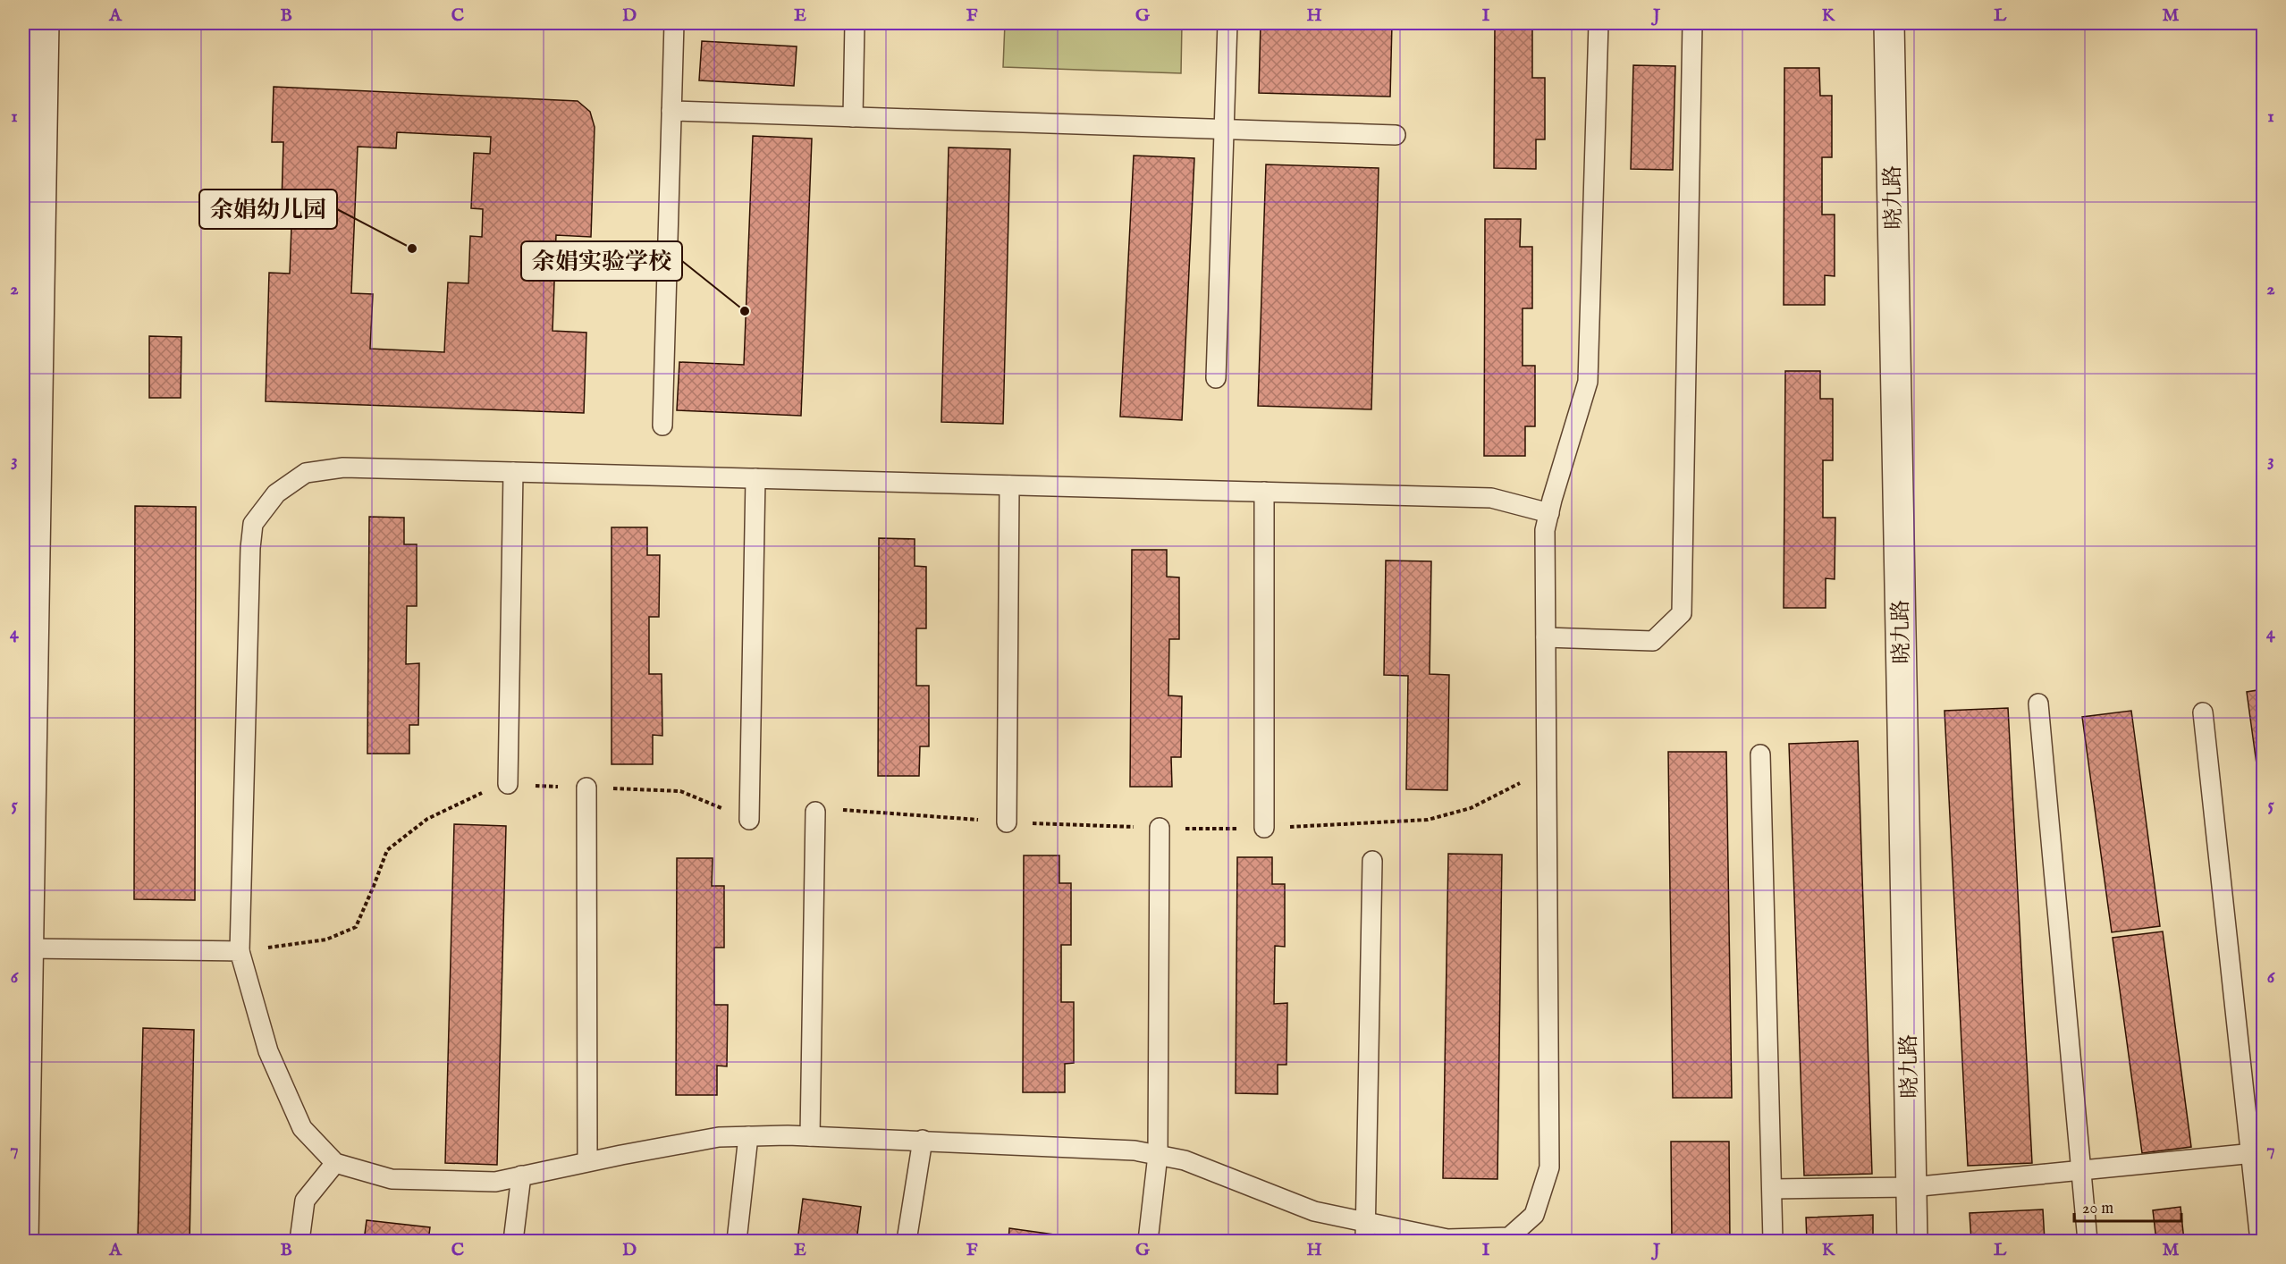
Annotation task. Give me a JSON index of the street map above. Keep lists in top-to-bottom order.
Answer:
{
  "streets": {
    "street": ["晓九路"]
  },
  "places": ["余娟幼儿园", "余娟实验学校"],
  "scale_bar": "20 m",
  "grid": {
    "columns": [
      "A",
      "B",
      "C",
      "D",
      "E",
      "F",
      "G",
      "H",
      "I",
      "J",
      "K",
      "L",
      "M"
    ],
    "rows": [
      "1",
      "2",
      "3",
      "4",
      "5",
      "6",
      "7"
    ]
  }
}
